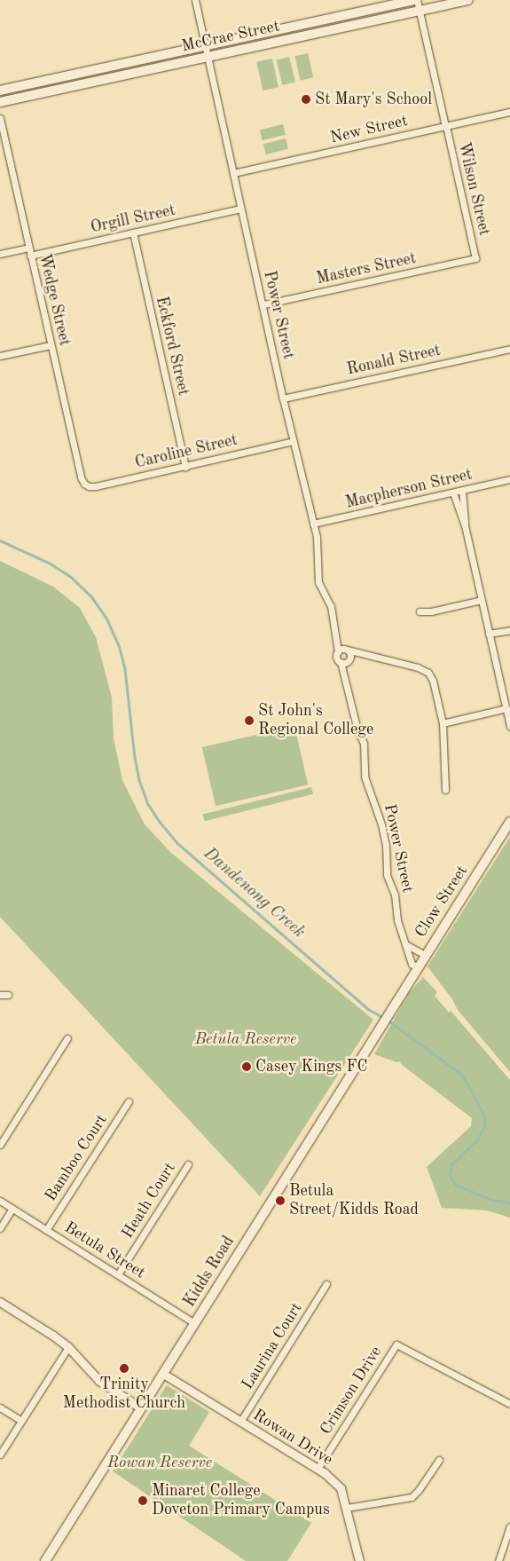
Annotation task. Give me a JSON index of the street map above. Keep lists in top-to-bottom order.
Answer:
{
  "streets": {
    "main road": ["McCrae Street", "Clow Street", "Kidds Road"],
    "street": [
      "New Street",
      "Wilson Street",
      "Orgill Street",
      "Masters Street",
      "Wedge Street",
      "Power Street",
      "Eckford Street",
      "Ronald Street",
      "Caroline Street",
      "Macpherson Street",
      "Bamboo Court",
      "Heath Court",
      "Betula Street",
      "Laurina Court",
      "Crimson Drive",
      "Rowan Drive"
    ]
  },
  "crossings": [
    ["McCrae Street", "Wilson Street"],
    ["McCrae Street", "Power Street"],
    ["New Street", "Wilson Street"],
    ["New Street", "Power Street"],
    ["Wilson Street", "Masters Street"],
    ["Orgill Street", "Wedge Street"],
    ["Orgill Street", "Power Street"],
    ["Orgill Street", "Eckford Street"],
    ["Masters Street", "Power Street"],
    ["Wedge Street", "Caroline Street"],
    ["Power Street", "Ronald Street"],
    ["Power Street", "Caroline Street"],
    ["Power Street", "Macpherson Street"],
    ["Power Street", "Clow Street"],
    ["Eckford Street", "Caroline Street"],
    ["Clow Street", "Kidds Road"],
    ["Bamboo Court", "Betula Street"],
    ["Heath Court", "Betula Street"],
    ["Betula Street", "Kidds Road"],
    ["Kidds Road", "Rowan Drive"],
    ["Laurina Court", "Rowan Drive"],
    ["Crimson Drive", "Rowan Drive"]
  ],
  "water": ["Dandenong Creek"],
  "parks": ["Betula Reserve", "Rowan Reserve"],
  "places": [
    "St Mary's School",
    "St John's Regional College",
    "Casey Kings FC",
    "Betula Street/Kidds Road",
    "Trinity Methodist Church",
    "Minaret College Doveton Primary Campus"
  ]
}
